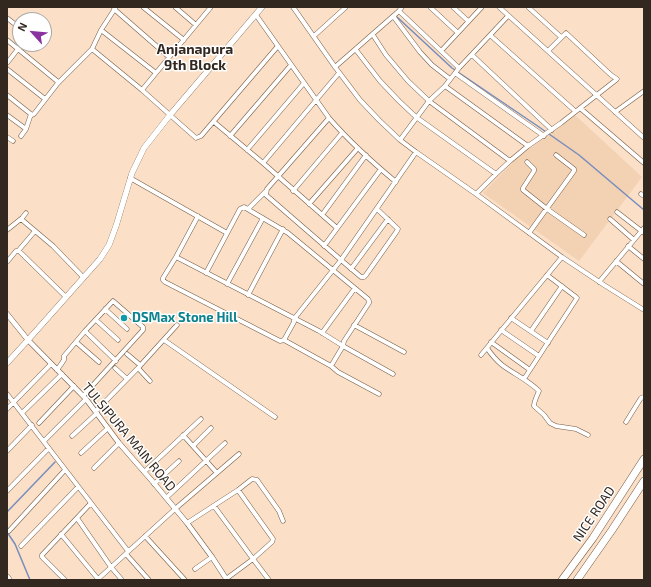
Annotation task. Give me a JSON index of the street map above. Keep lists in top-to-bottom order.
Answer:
{
  "streets": {
    "highway": ["NICE ROAD"],
    "street": ["TULSIPURA MAIN ROAD"]
  },
  "districts": ["Anjanapura 9th Block"],
  "places": ["DSMax Stone Hill"],
  "north": "top left"
}
